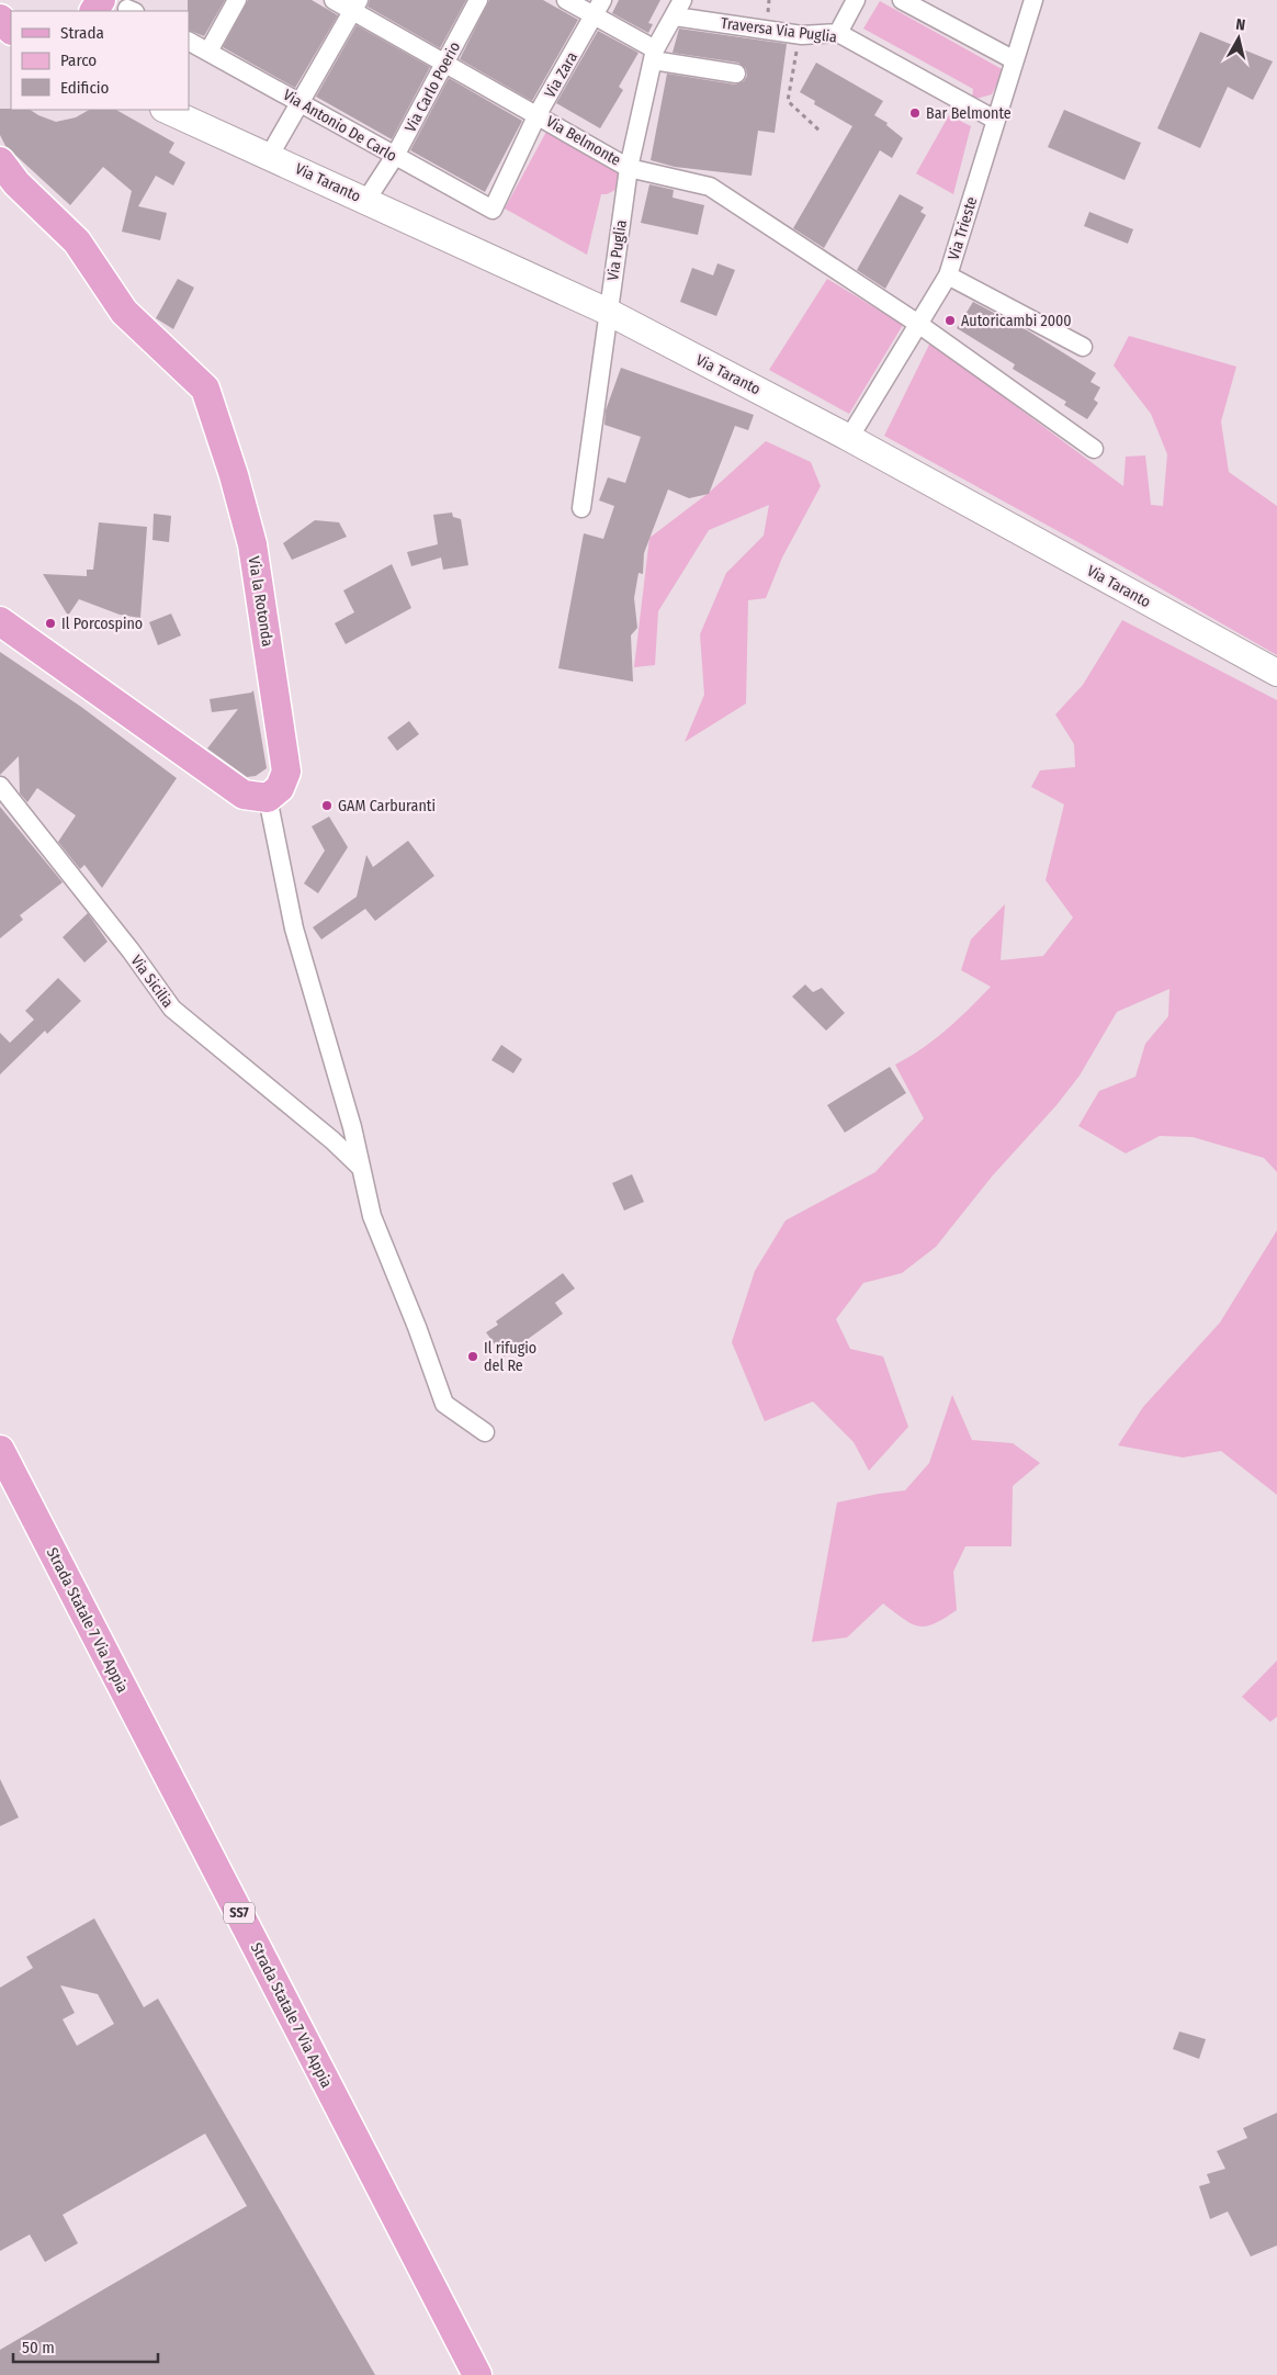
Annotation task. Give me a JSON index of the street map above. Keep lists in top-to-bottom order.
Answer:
{
  "streets": {
    "main road": ["Via la Rotonda", "Strada Statale 7 Via Appia", "SS7"],
    "street": [
      "Traversa Via Puglia",
      "Via Zara",
      "Via Carlo Poerio",
      "Via Antonio De Carlo",
      "Via Belmonte",
      "Via Taranto",
      "Via Trieste",
      "Via Puglia",
      "Via Sicilia"
    ]
  },
  "crossings": [
    ["Traversa Via Puglia", "Via Trieste"],
    ["Traversa Via Puglia", "Via Puglia"],
    ["Via Zara", "Via Antonio De Carlo"],
    ["Via Zara", "Via Belmonte"],
    ["Via Carlo Poerio", "Via Antonio De Carlo"],
    ["Via Carlo Poerio", "Via Belmonte"],
    ["Via Carlo Poerio", "Via Taranto"],
    ["Via Belmonte", "Via Trieste"],
    ["Via Belmonte", "Via Puglia"],
    ["Via Taranto", "Via Trieste"],
    ["Via Taranto", "Via Puglia"]
  ],
  "places": [
    "Bar Belmonte",
    "Autoricambi 2000",
    "Il Porcospino",
    "GAM Carburanti",
    "Il rifugio del Re"
  ],
  "legend": ["Strada", "Parco", "Edificio"],
  "scale_bar": "50 m",
  "north": "top"
}
